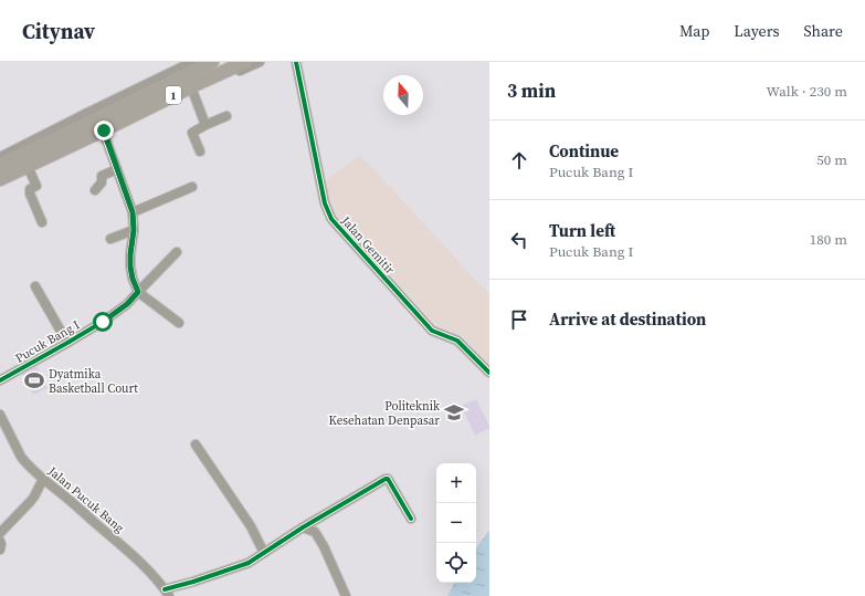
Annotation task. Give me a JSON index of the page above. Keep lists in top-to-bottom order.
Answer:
{
  "streets": {
    "highway": ["1"],
    "street": ["Jalan Gemitir", "Pucuk Bang I", "Jalan Pucuk Bang"]
  },
  "places": {
    "sports": ["Dyatmika Basketball Court"],
    "school or university": ["Politeknik Kesehatan Denpasar"]
  },
  "north": "top",
  "page": {
    "header": "Citynav",
    "nav": ["Map", "Layers", "Share"],
    "heading": ["3 min", "Walk · 230 m"],
    "list": [
      ["Continue", "Pucuk Bang I", "50 m"],
      ["Turn left", "Pucuk Bang I", "180 m"],
      "Arrive at destination"
    ],
    "map_buttons": ["+", "−"]
  }
}
